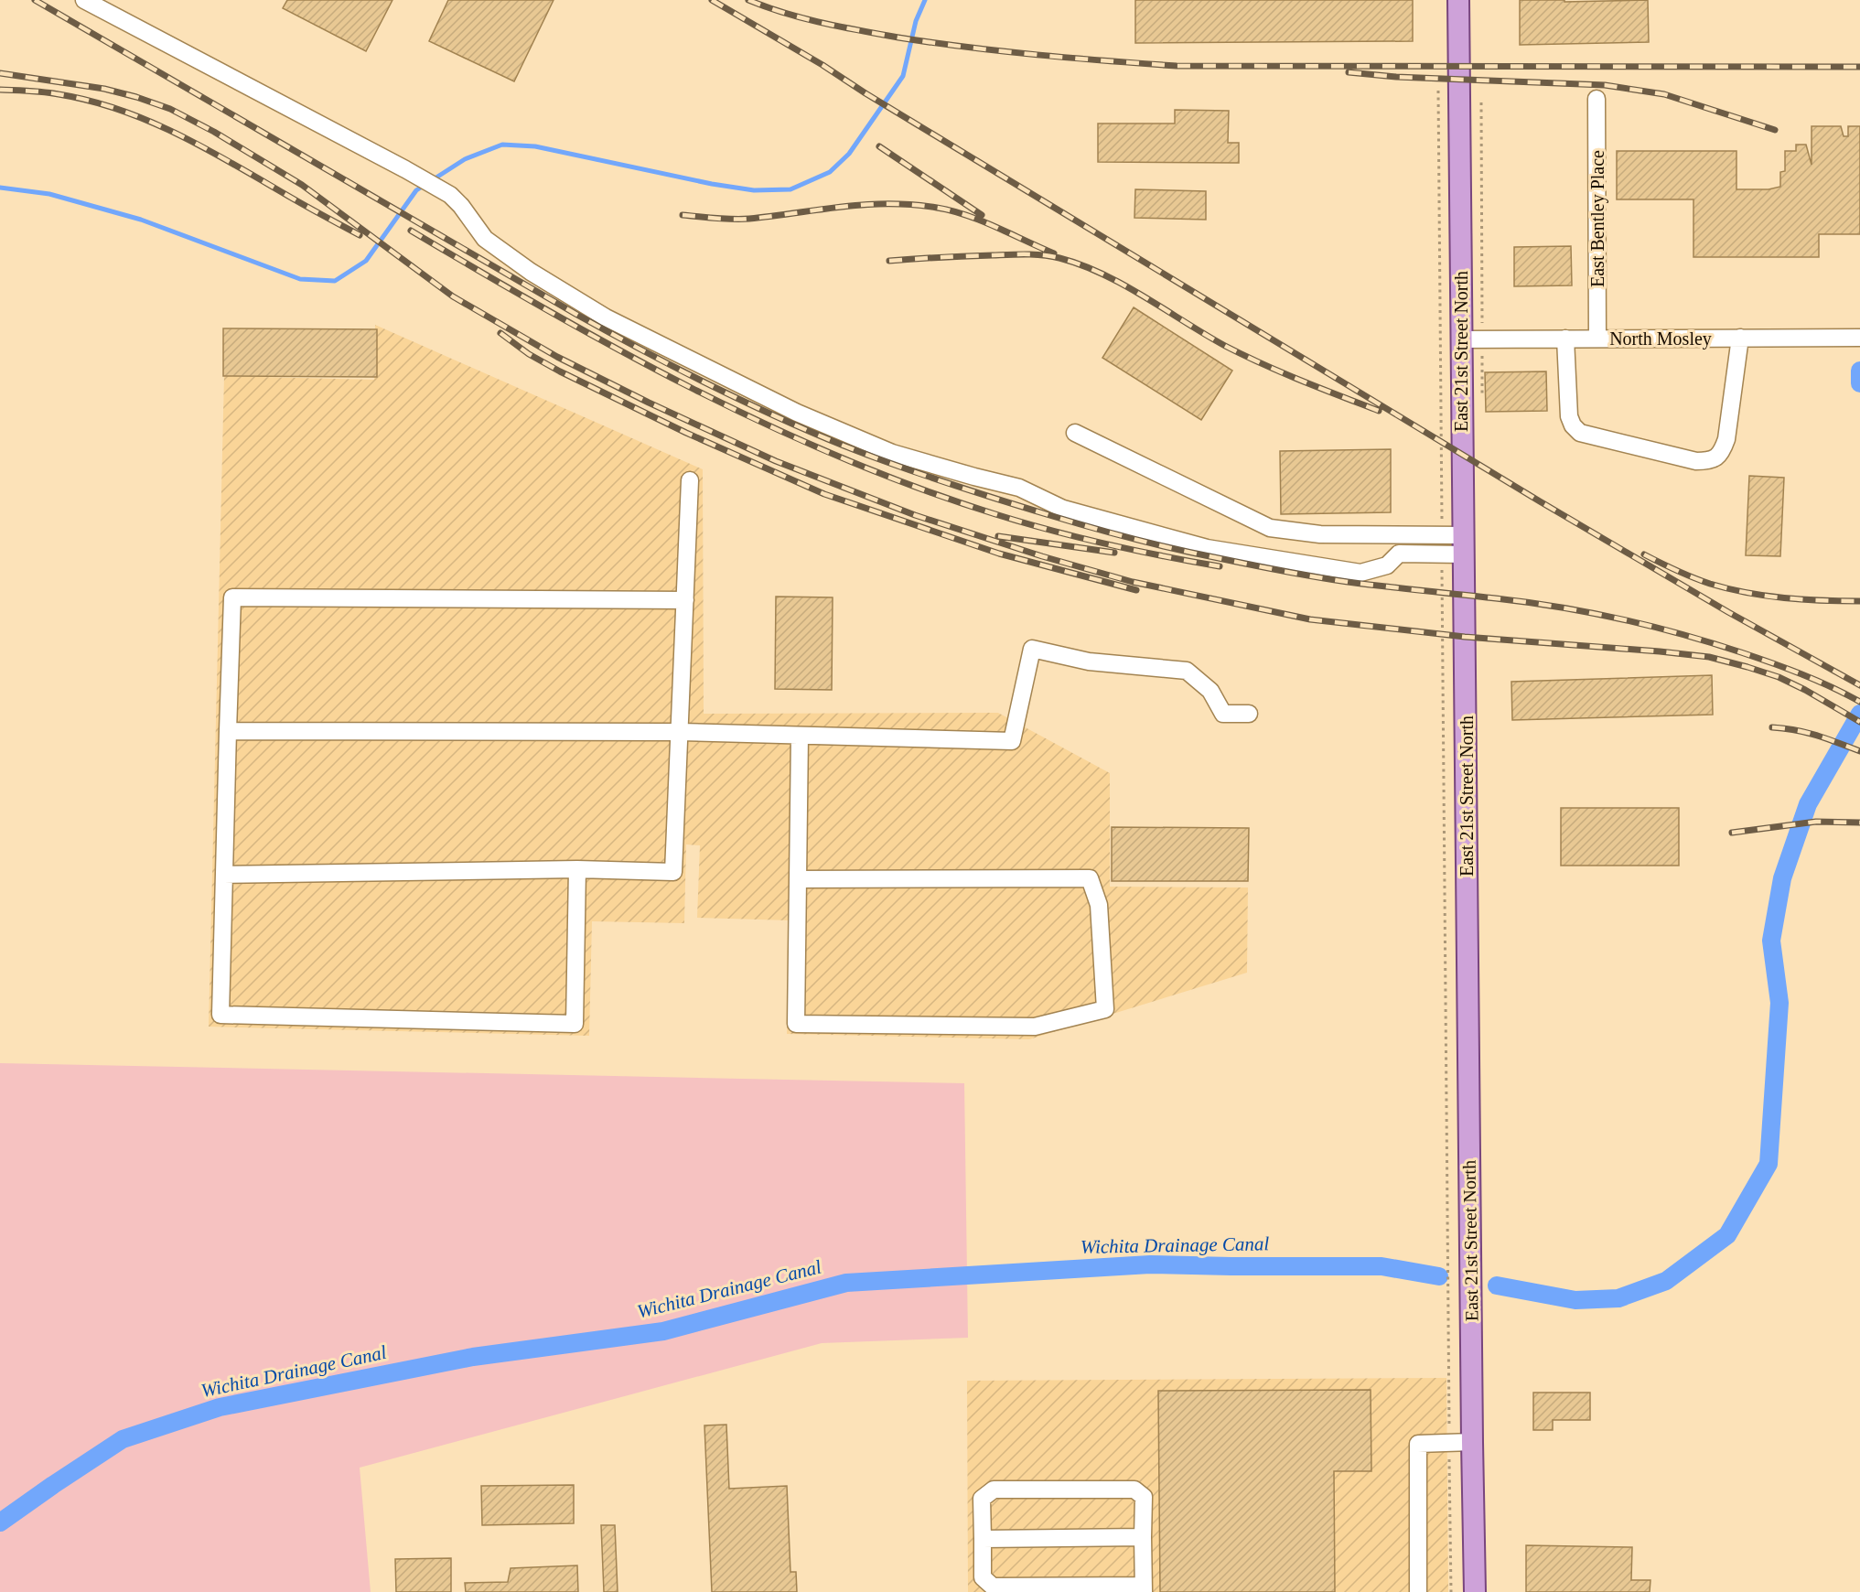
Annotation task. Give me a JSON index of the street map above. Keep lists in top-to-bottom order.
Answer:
{
  "streets": {
    "main road": ["East 21st Street North"],
    "street": ["East Bentley Place", "North Mosley"]
  },
  "crossings": [
    ["East Bentley Place", "North Mosley"],
    ["North Mosley", "East 21st Street North"]
  ],
  "water": ["Wichita Drainage Canal"]
}
